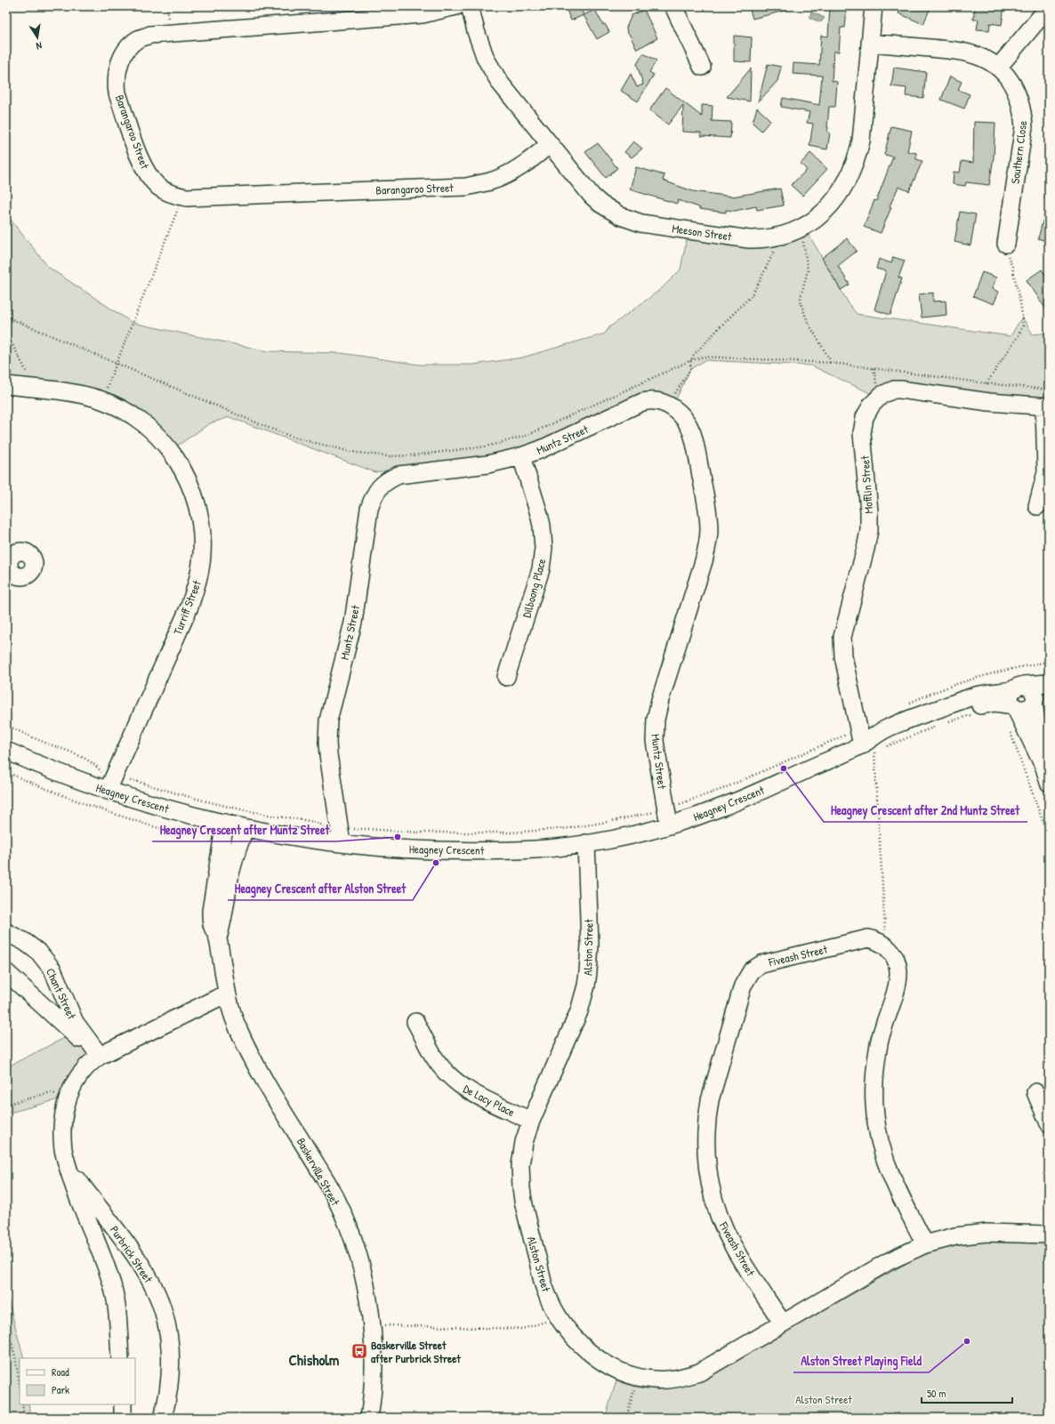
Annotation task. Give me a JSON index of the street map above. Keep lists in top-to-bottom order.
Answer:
{
  "streets": {
    "street": [
      "Barangaroo Street",
      "Southern Close",
      "Meeson Street",
      "Muntz Street",
      "Mofflin Street",
      "Dilboong Place",
      "Turriff Street",
      "Heagney Crescent",
      "Alston Street",
      "Fiveash Street",
      "Chant Street",
      "De Lacy Place",
      "Baskerville Street",
      "Purbrick Street"
    ]
  },
  "crossings": [
    ["Barangaroo Street", "Meeson Street"],
    ["Southern Close", "Meeson Street"],
    ["Muntz Street", "Dilboong Place"],
    ["Muntz Street", "Heagney Crescent"],
    ["Mofflin Street", "Heagney Crescent"],
    ["Turriff Street", "Heagney Crescent"],
    ["Heagney Crescent", "Alston Street"],
    ["Heagney Crescent", "Baskerville Street"],
    ["Alston Street", "Fiveash Street"],
    ["Alston Street", "De Lacy Place"],
    ["Chant Street", "Purbrick Street"],
    ["Baskerville Street", "Purbrick Street"]
  ],
  "districts": ["Chisholm"],
  "parks": ["Alston Street"],
  "places": {
    "other": [
      "Heagney Crescent after 2nd Muntz Street",
      "Heagney Crescent after Muntz Street",
      "Heagney Crescent after Alston Street",
      "Alston Street Playing Field"
    ],
    "bus stop": ["Baskerville Street after Purbrick Street"]
  },
  "legend": ["Road", "Park"],
  "scale_bar": "50 m",
  "north": "bottom"
}
